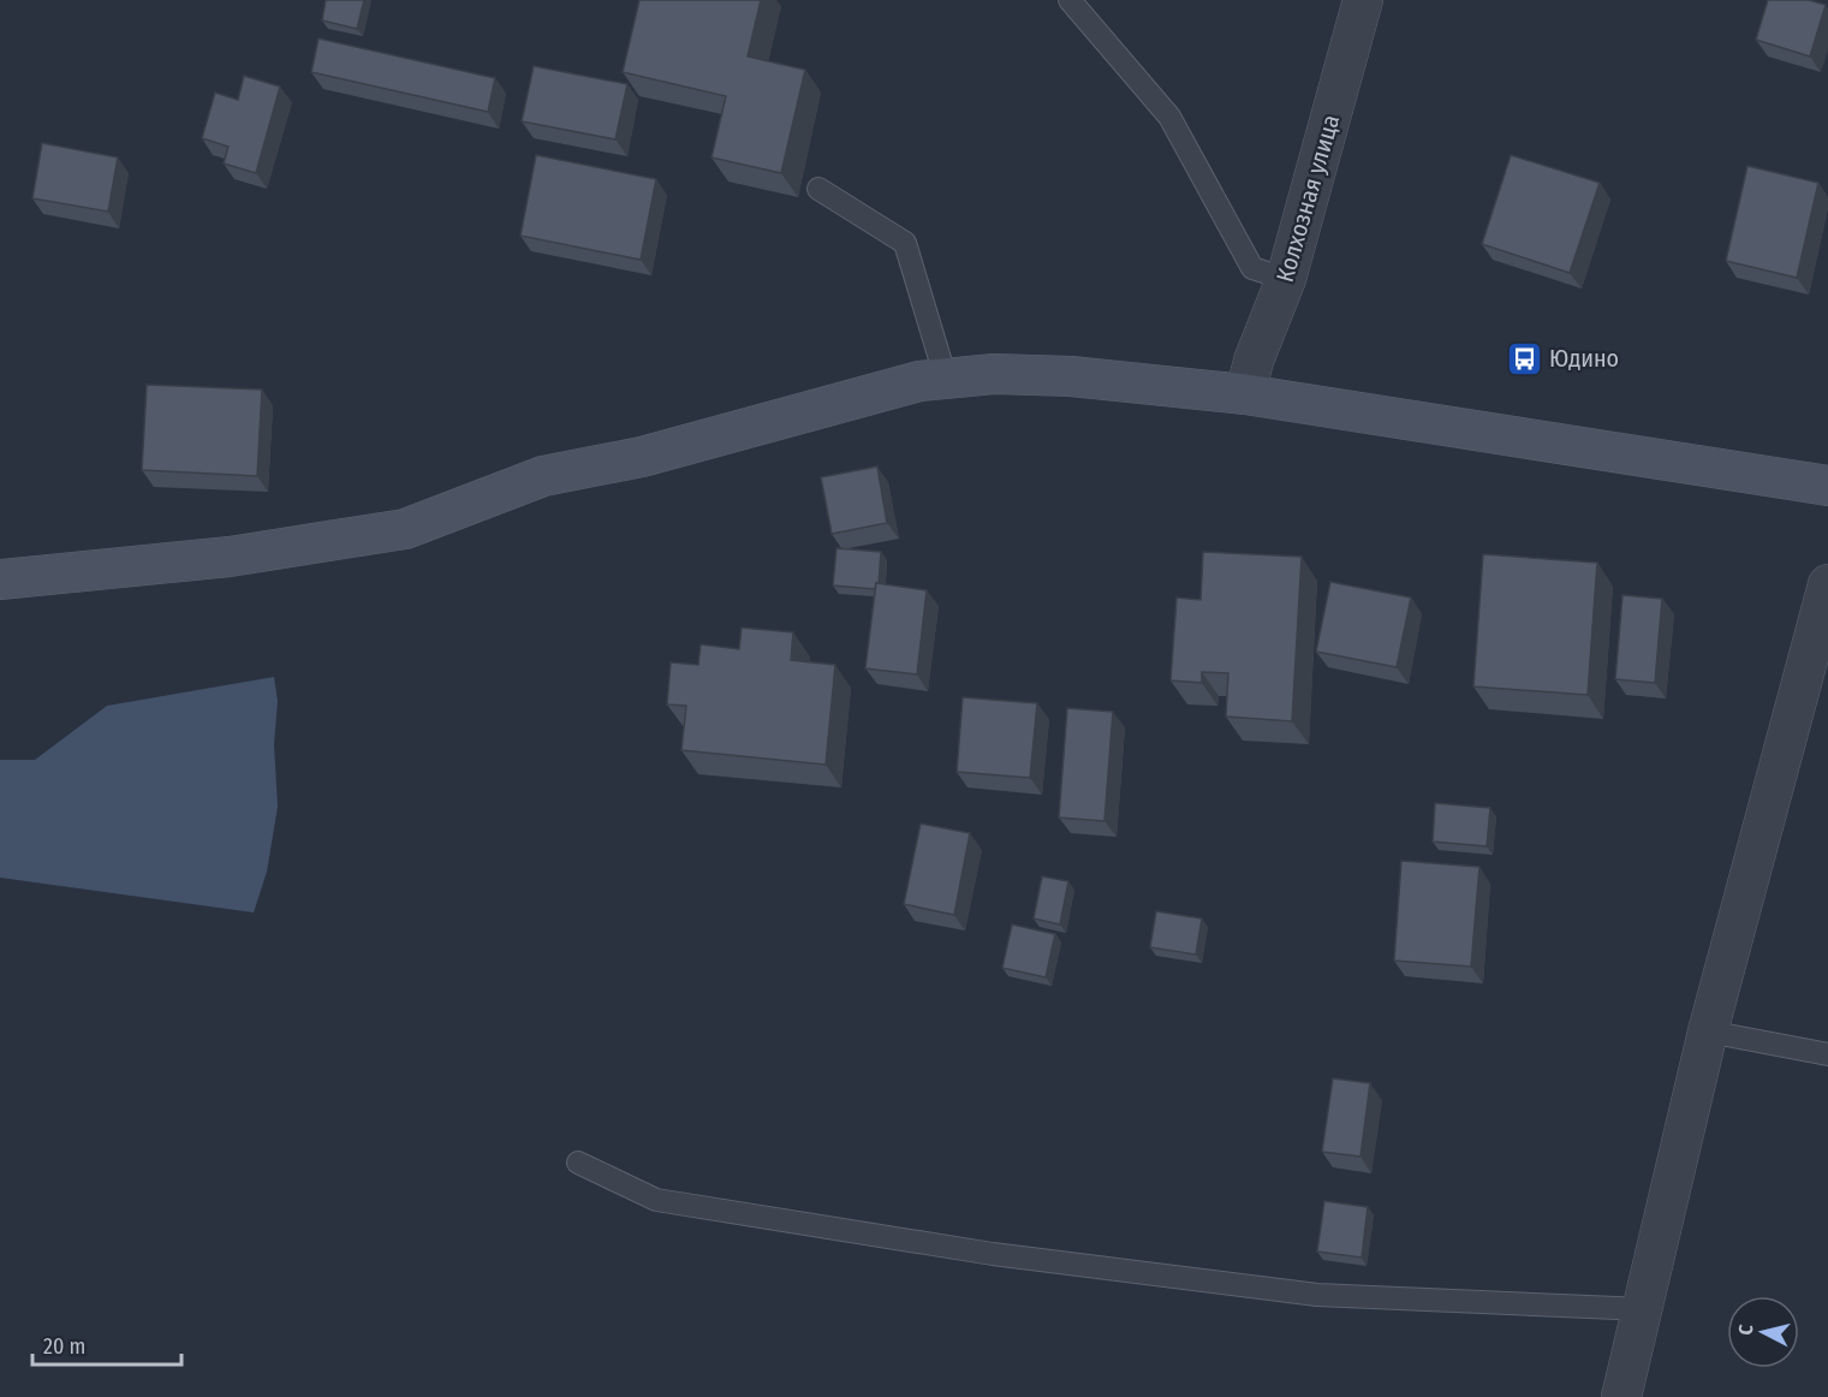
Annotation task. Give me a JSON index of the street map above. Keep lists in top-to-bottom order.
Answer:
{
  "streets": {
    "street": ["Колхозная улица"]
  },
  "places": {
    "bus stop": ["Юдино"]
  },
  "scale_bar": "20 m",
  "north": "left"
}
